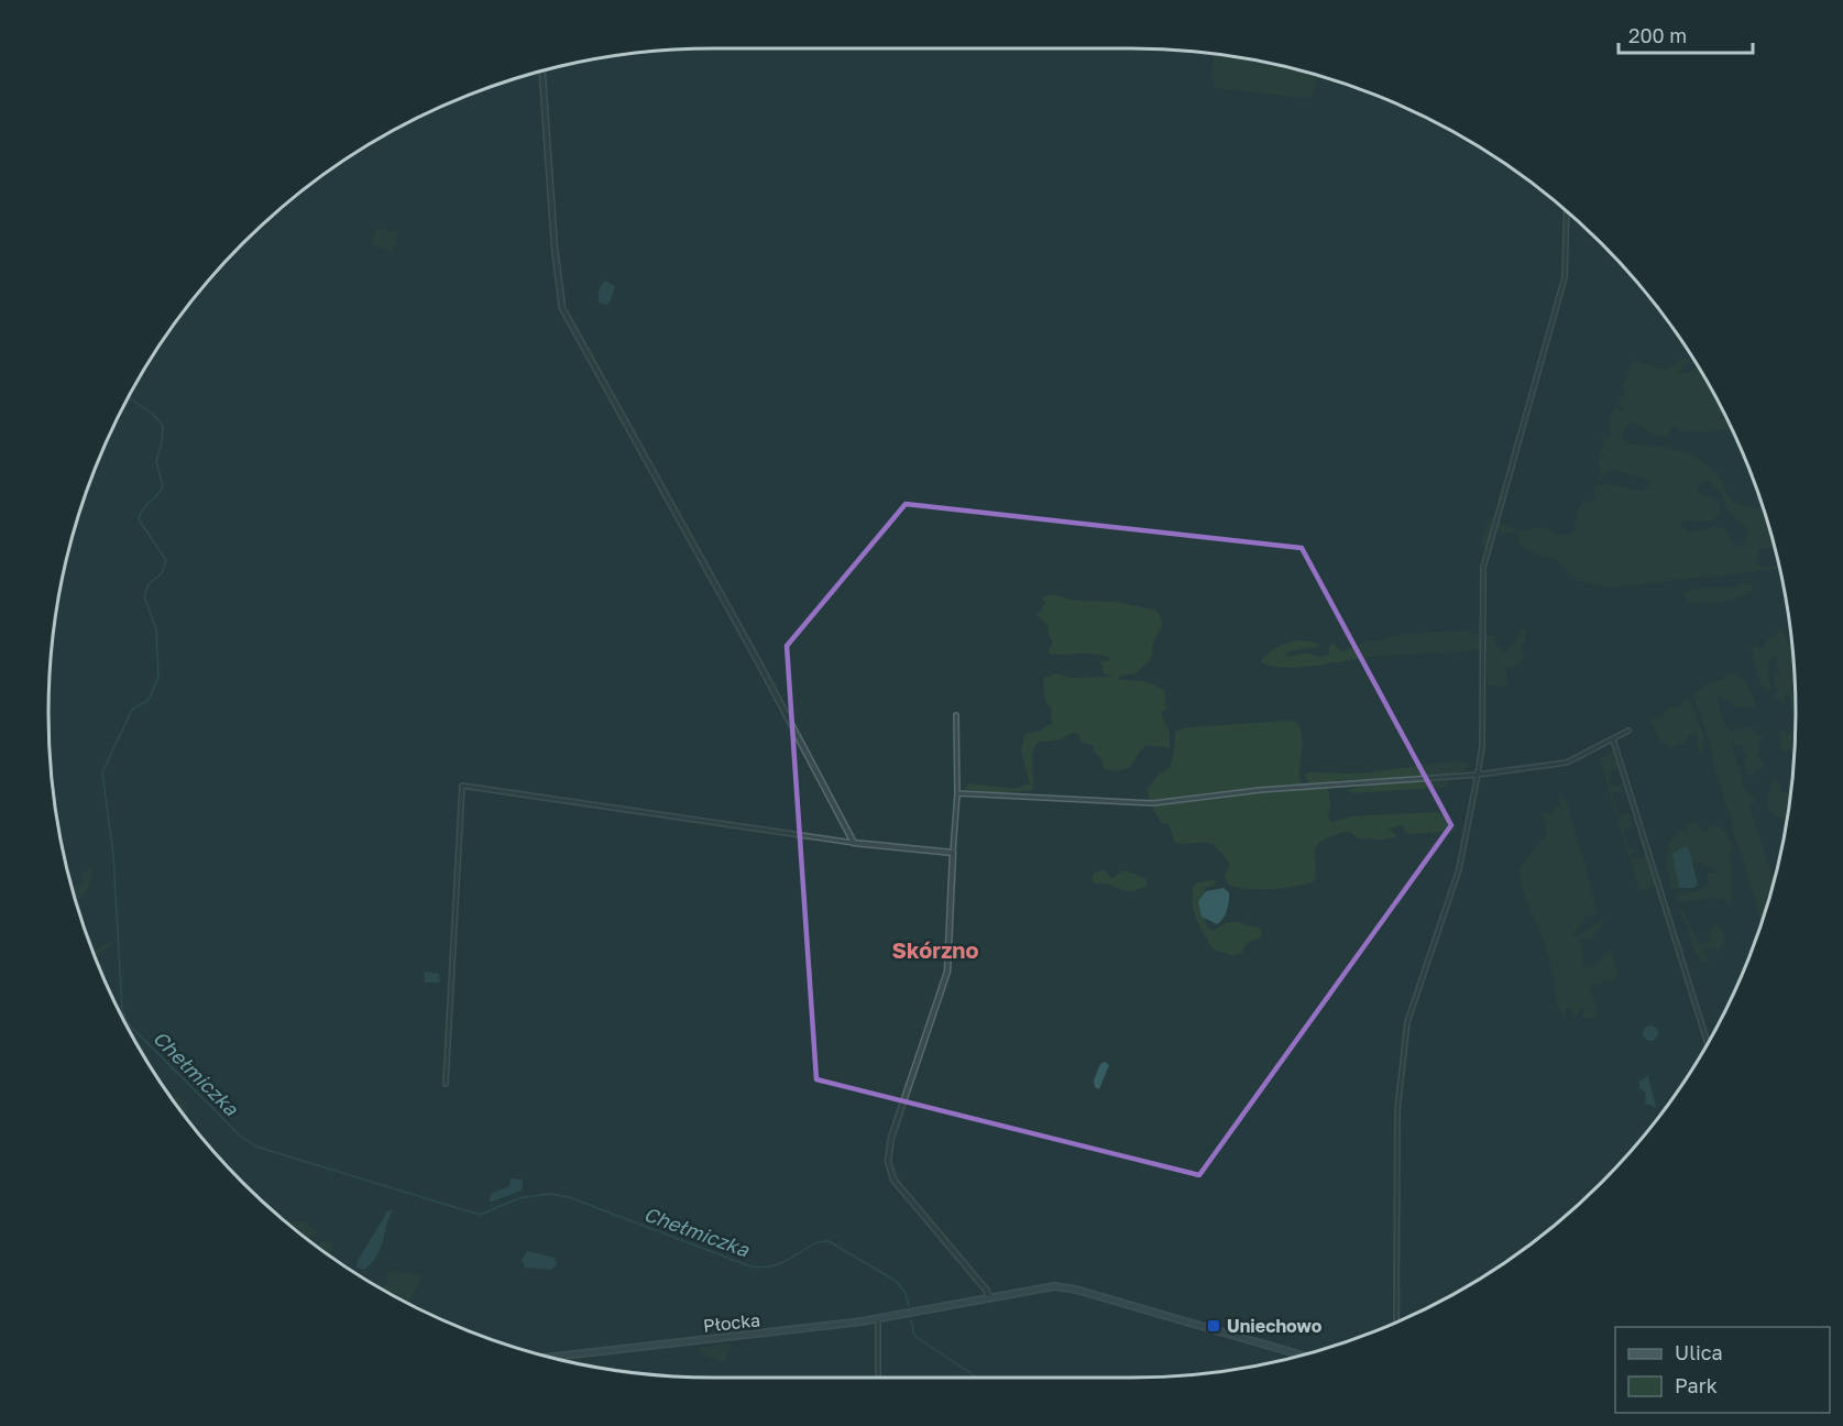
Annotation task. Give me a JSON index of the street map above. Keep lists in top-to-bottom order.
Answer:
{
  "streets": {
    "main road": ["Płocka"]
  },
  "districts": ["Skórzno"],
  "water": ["Chełmiczka"],
  "places": {
    "transit": ["Uniechowo"]
  },
  "legend": ["Ulica", "Park"],
  "scale_bar": "200 m"
}
